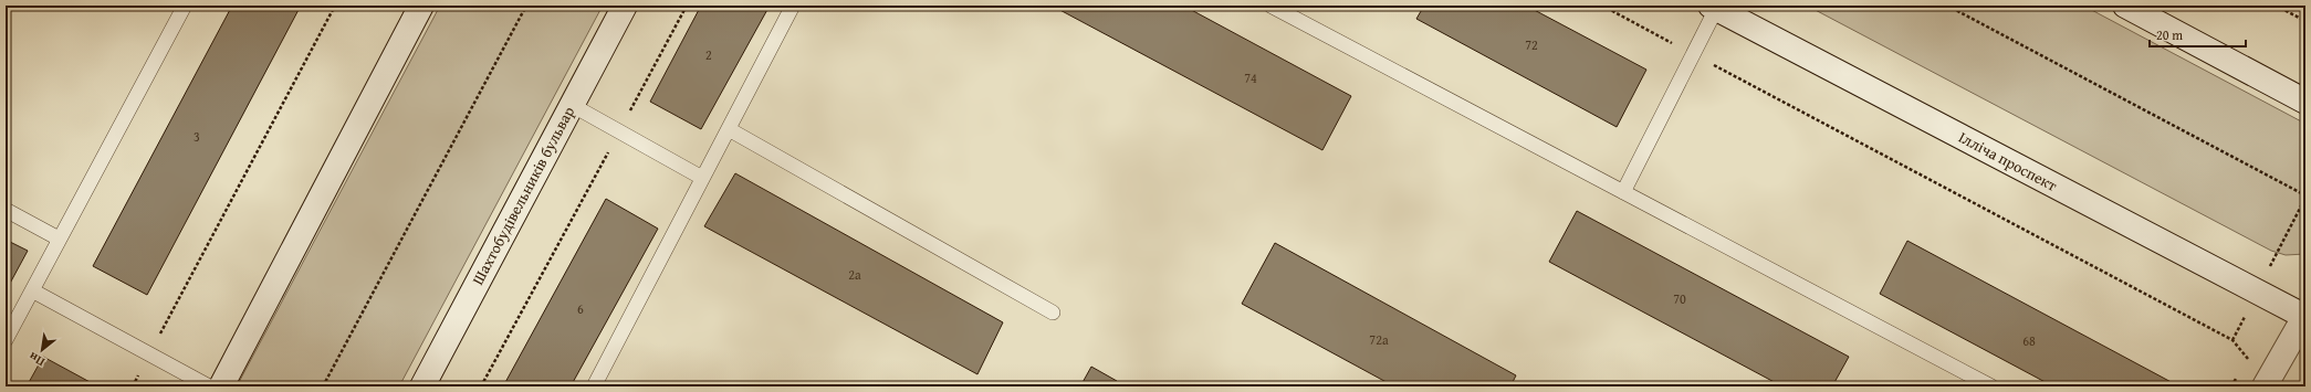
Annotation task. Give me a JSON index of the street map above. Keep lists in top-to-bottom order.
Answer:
{
  "streets": {
    "main road": ["Ілліча проспект", "Шахтобудівельників бульвар"]
  },
  "house_numbers": [
    "72",
    "2",
    "74",
    "3",
    "2а",
    "70",
    "6",
    "72а",
    "68"
  ],
  "scale_bar": "20 m",
  "north": "bottom left"
}
